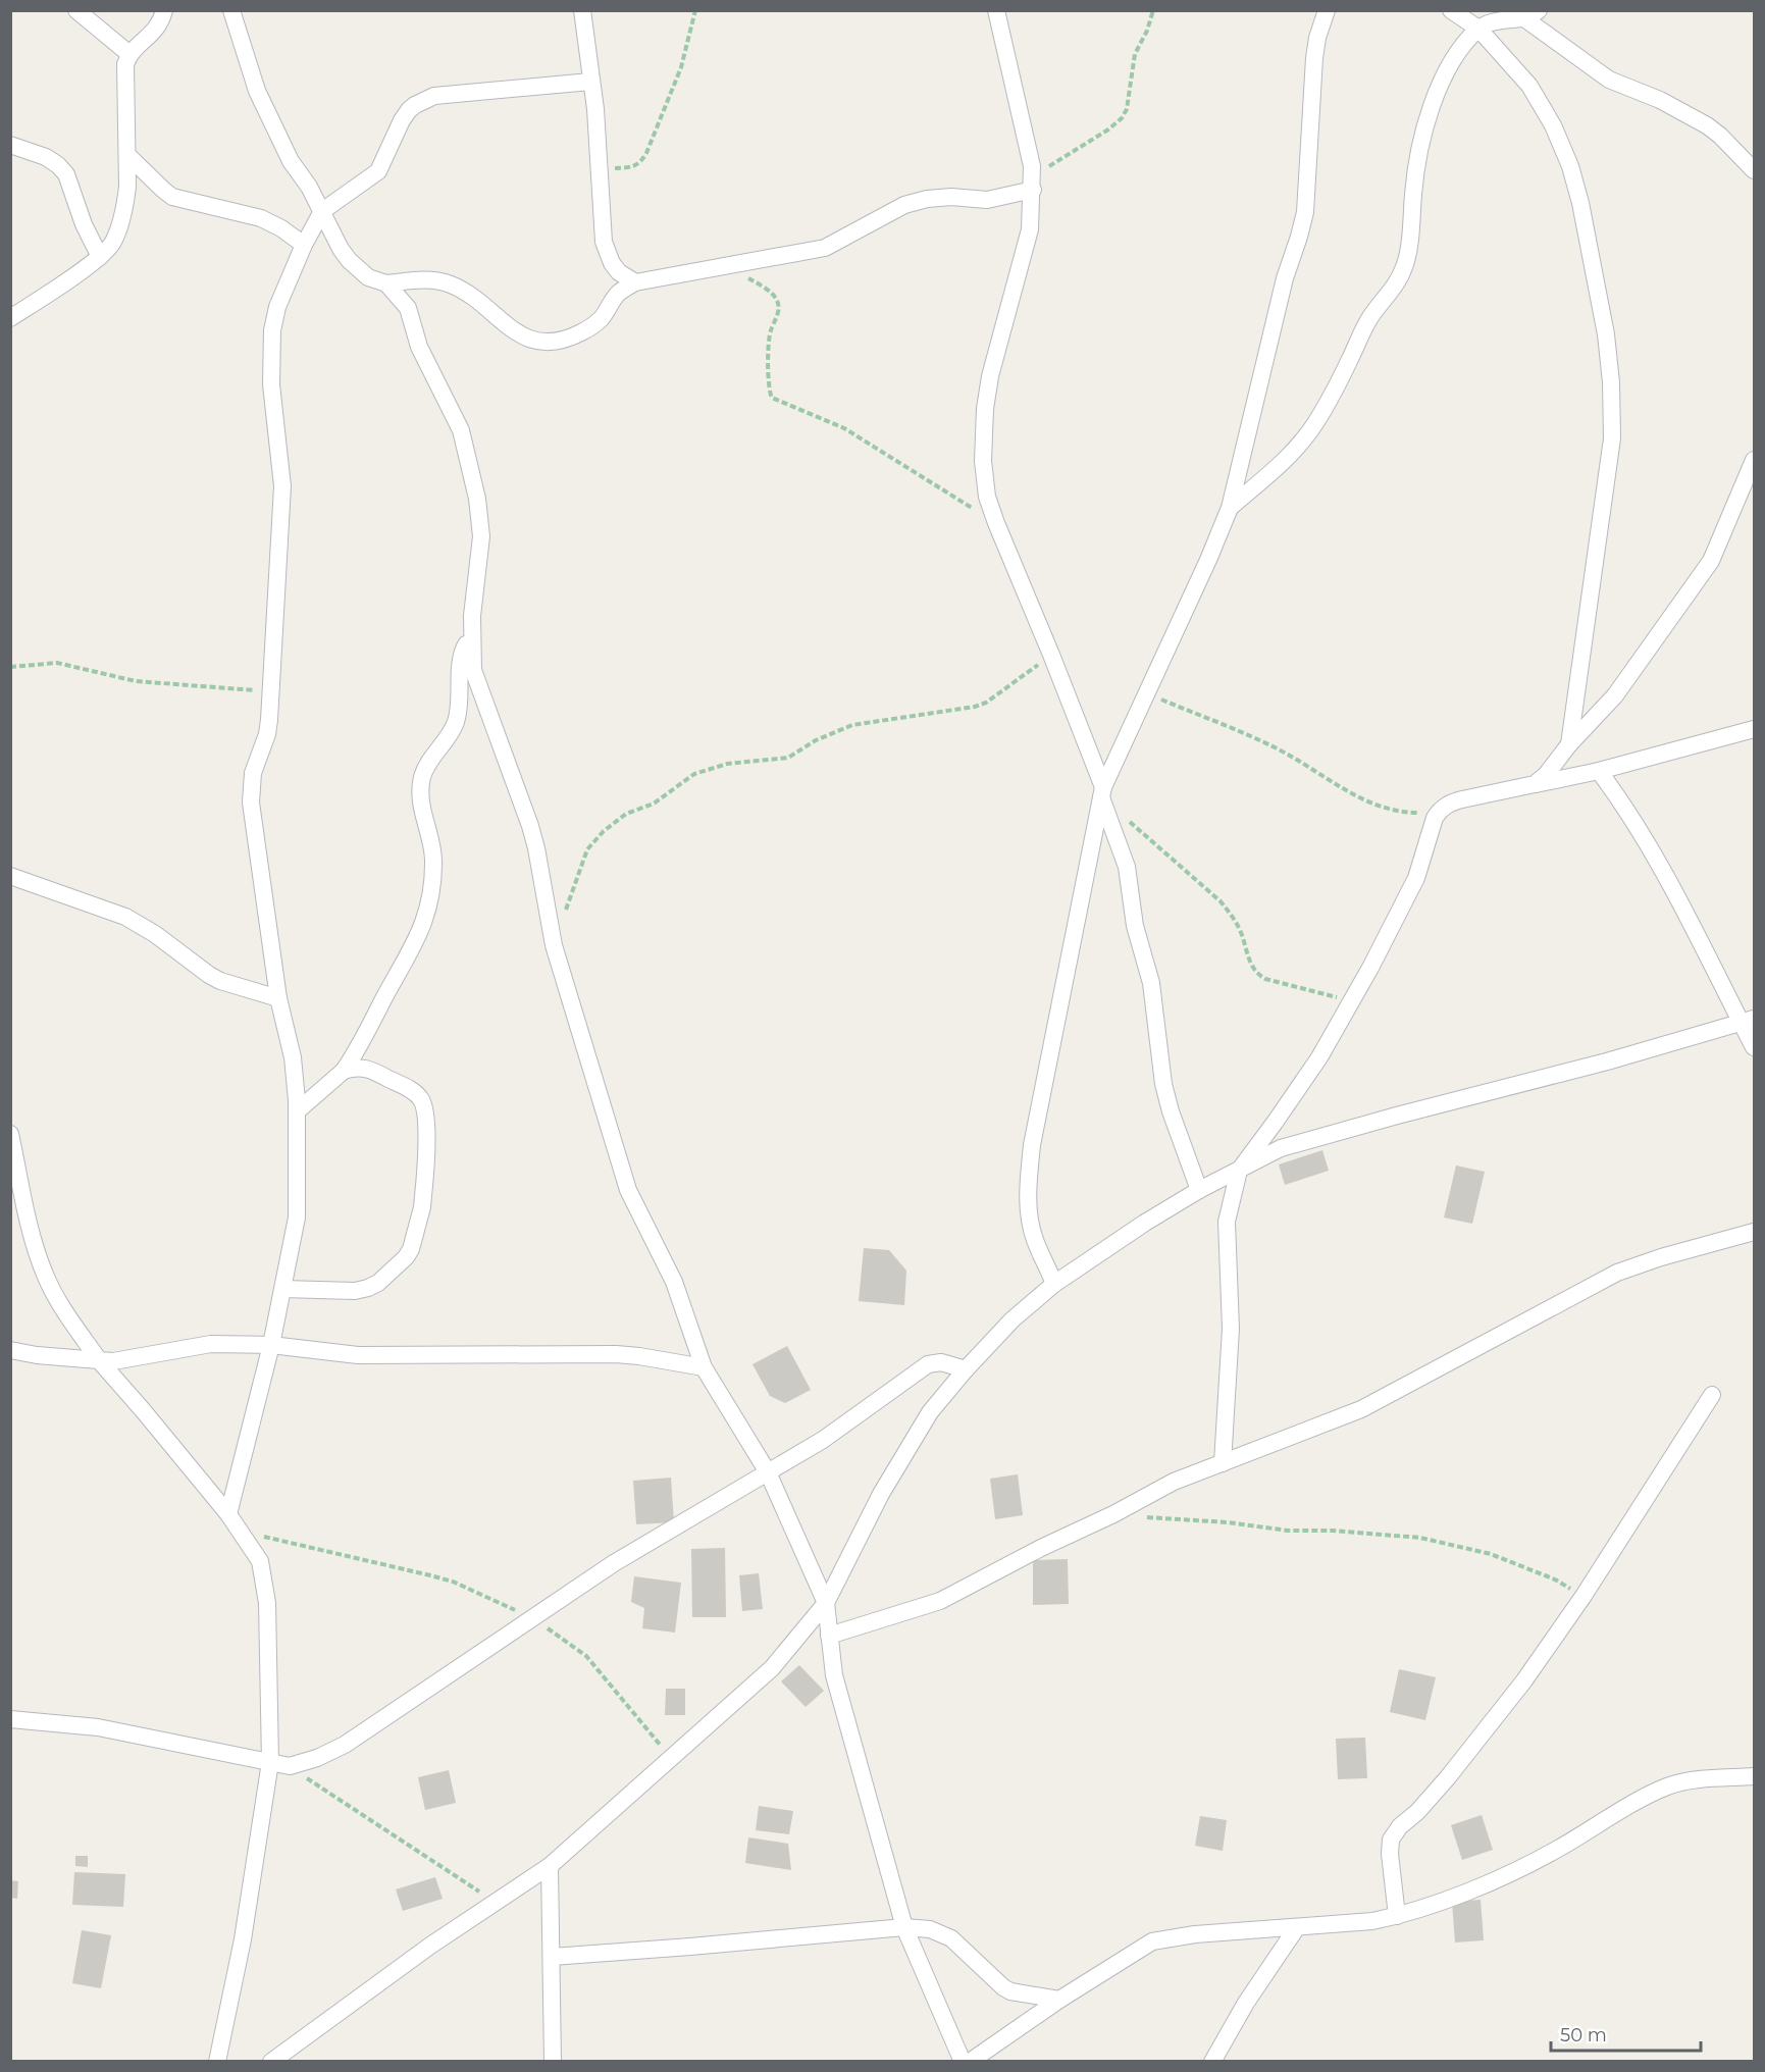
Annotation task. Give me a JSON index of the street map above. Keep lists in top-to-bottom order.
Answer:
{
  "scale_bar": "50 m"
}
